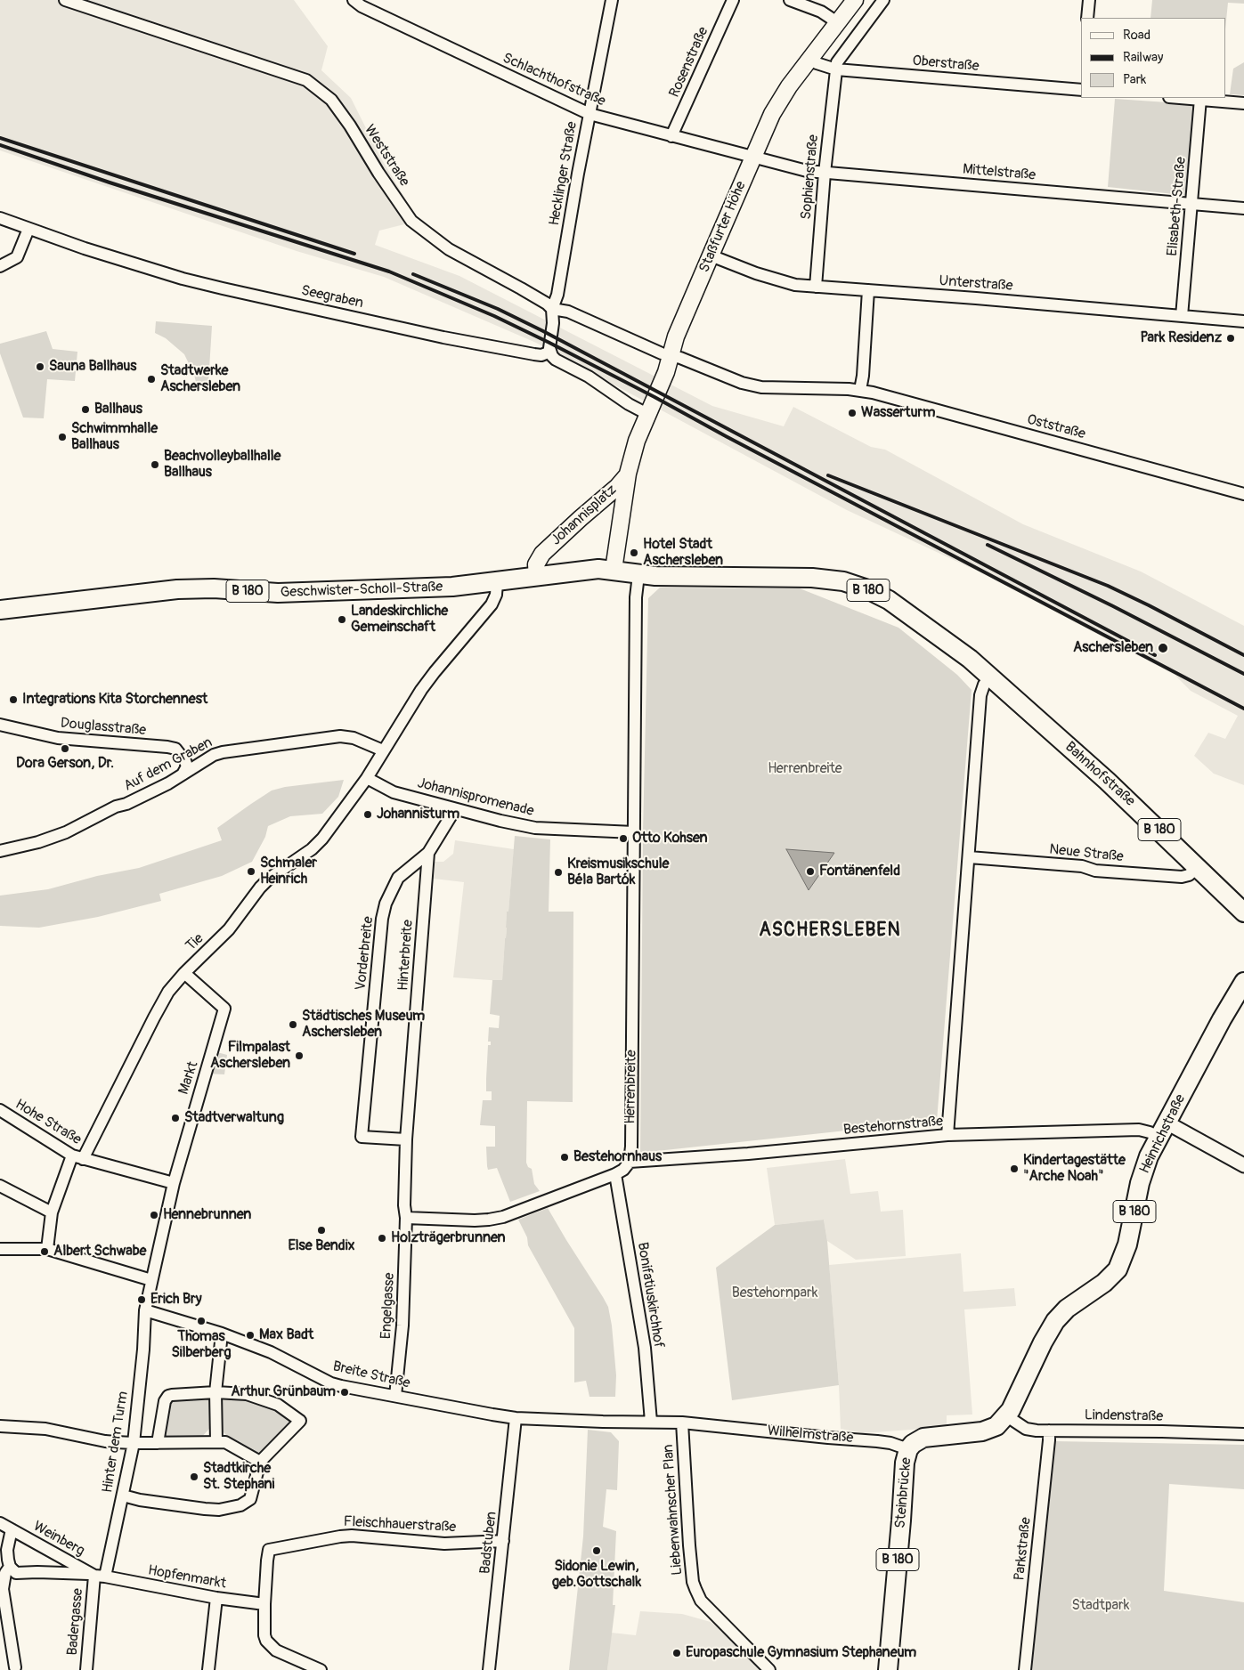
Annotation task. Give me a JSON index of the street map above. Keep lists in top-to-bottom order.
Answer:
{
  "streets": {
    "main road": [
      "Staßfurter Höhe",
      "Johannisplatz",
      "Geschwister-Scholl-Straße",
      "B 180",
      "Bahnhofstraße",
      "Heinrichstraße",
      "Steinbrücke"
    ],
    "street": [
      "Rosenstraße",
      "Oberstraße",
      "Schlachthofstraße",
      "Weststraße",
      "Mittelstraße",
      "Hecklinger Straße",
      "Sophienstraße",
      "Elisabeth-Straße",
      "Unterstraße",
      "Seegraben",
      "Oststraße",
      "Douglasstraße",
      "Auf dem Graben",
      "Johannispromenade",
      "Neue Straße",
      "Tie",
      "Vorderbreite",
      "Hinterbreite",
      "Markt",
      "Herrenbreite",
      "Hohe Straße",
      "Bestehornstraße",
      "Bonifatiuskirchhof",
      "Engelgasse",
      "Breite Straße",
      "Lindenstraße",
      "Wilhelmstraße",
      "Hinter dem Turm",
      "Liebenwahnscher Plan",
      "Fleischhauerstraße",
      "Weinberg",
      "Badstuben",
      "Parkstraße",
      "Hopfenmarkt",
      "Badergasse"
    ]
  },
  "crossings": [
    ["Rosenstraße", "Schlachthofstraße"],
    ["Oberstraße", "Sophienstraße"],
    ["Oberstraße", "Staßfurter Höhe"],
    ["Schlachthofstraße", "Mittelstraße"],
    ["Schlachthofstraße", "Hecklinger Straße"],
    ["Schlachthofstraße", "Staßfurter Höhe"],
    ["Weststraße", "Hecklinger Straße"],
    ["Weststraße", "Staßfurter Höhe"],
    ["Weststraße", "Oststraße"],
    ["Mittelstraße", "Sophienstraße"],
    ["Mittelstraße", "Elisabeth-Straße"],
    ["Mittelstraße", "Staßfurter Höhe"],
    ["Hecklinger Straße", "Seegraben"],
    ["Sophienstraße", "Unterstraße"],
    ["Elisabeth-Straße", "Unterstraße"],
    ["Staßfurter Höhe", "Unterstraße"],
    ["Staßfurter Höhe", "Oststraße"],
    ["Staßfurter Höhe", "Johannisplatz"],
    ["Johannisplatz", "Geschwister-Scholl-Straße"],
    ["Johannisplatz", "B 180"],
    ["Geschwister-Scholl-Straße", "B 180"],
    ["Geschwister-Scholl-Straße", "Tie"],
    ["B 180", "Bahnhofstraße"],
    ["B 180", "Herrenbreite"],
    ["B 180", "Heinrichstraße"],
    ["B 180", "Lindenstraße"],
    ["B 180", "Wilhelmstraße"],
    ["B 180", "Steinbrücke"],
    ["Douglasstraße", "Auf dem Graben"],
    ["Auf dem Graben", "Tie"],
    ["Bahnhofstraße", "Neue Straße"],
    ["Johannispromenade", "Tie"],
    ["Johannispromenade", "Hinterbreite"],
    ["Johannispromenade", "Herrenbreite"],
    ["Tie", "Markt"],
    ["Tie", "Hohe Straße"],
    ["Vorderbreite", "Hinterbreite"],
    ["Hinterbreite", "Engelgasse"],
    ["Markt", "Breite Straße"],
    ["Markt", "Hinter dem Turm"],
    ["Herrenbreite", "Bestehornstraße"],
    ["Bestehornstraße", "Heinrichstraße"],
    ["Heinrichstraße", "Lindenstraße"],
    ["Bonifatiuskirchhof", "Wilhelmstraße"],
    ["Engelgasse", "Breite Straße"],
    ["Breite Straße", "Wilhelmstraße"],
    ["Breite Straße", "Hinter dem Turm"],
    ["Breite Straße", "Badstuben"],
    ["Lindenstraße", "Parkstraße"],
    ["Wilhelmstraße", "Steinbrücke"],
    ["Wilhelmstraße", "Liebenwahnscher Plan"],
    ["Hinter dem Turm", "Weinberg"],
    ["Hinter dem Turm", "Hopfenmarkt"],
    ["Hinter dem Turm", "Badergasse"],
    ["Fleischhauerstraße", "Badstuben"],
    ["Fleischhauerstraße", "Hopfenmarkt"],
    ["Weinberg", "Hopfenmarkt"],
    ["Weinberg", "Badergasse"],
    ["Hopfenmarkt", "Badergasse"]
  ],
  "districts": ["ASCHERSLEBEN"],
  "parks": ["Herrenbreite", "Bestehornpark", "Stadtpark"],
  "places": [
    "Park Residenz",
    "Sauna Ballhaus",
    "Stadtwerke Aschersleben",
    "Ballhaus",
    "Wasserturm",
    "Schwimmhalle Ballhaus",
    "Beachvolleyballhalle Ballhaus",
    "Hotel Stadt Aschersleben",
    "Landeskirchliche Gemeinschaft",
    "Aschersleben",
    "Integrations Kita Storchennest",
    "Dora Gerson, Dr.",
    "Johannisturm",
    "Otto Kohsen",
    "Schmaler Heinrich",
    "Fontänenfeld",
    "Kreismusikschule Béla Bartók",
    "Städtisches Museum Aschersleben",
    "Filmpalast Aschersleben",
    "Stadtverwaltung",
    "Bestehornhaus",
    "Kindertagestätte \"Arche Noah\"",
    "Hennebrunnen",
    "Else Bendix",
    "Holzträgerbrunnen",
    "Albert Schwabe",
    "Erich Bry",
    "Thomas Silberberg",
    "Max Badt",
    "Arthur Grünbaum",
    "Stadtkirche St. Stephani",
    "Sidonie Lewin, geb.Gottschalk",
    "Europaschule Gymnasium Stephaneum"
  ],
  "legend": ["Road", "Railway", "Park"]
}
